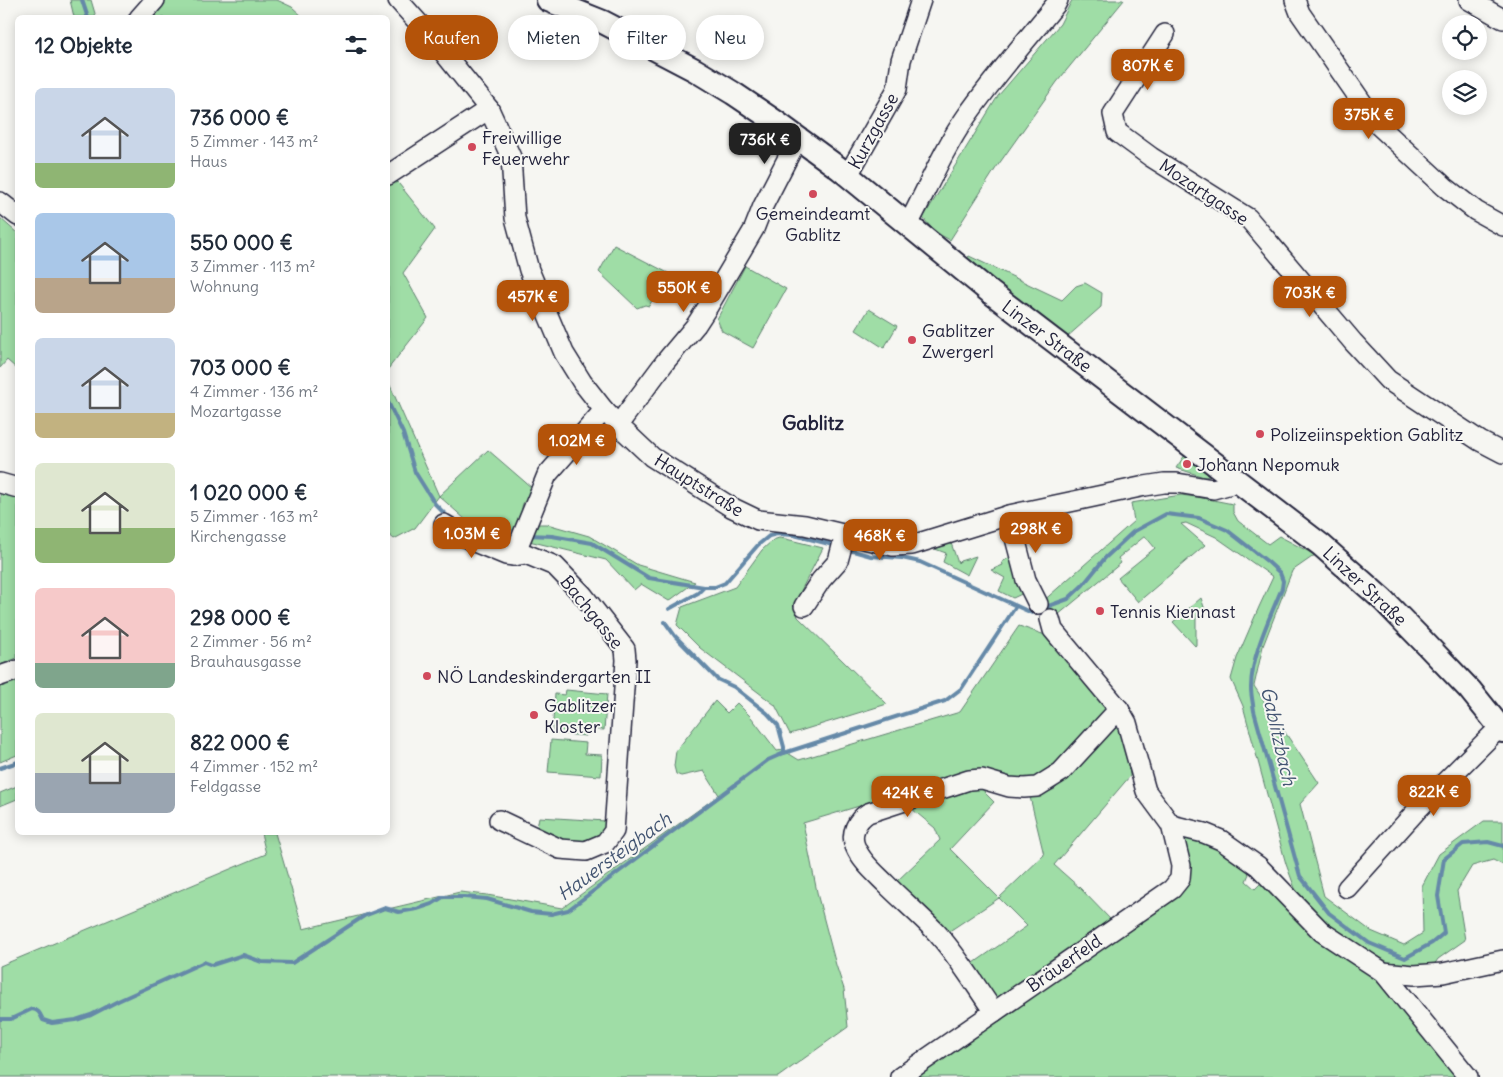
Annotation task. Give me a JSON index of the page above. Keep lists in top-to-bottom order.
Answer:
{
  "streets": {
    "main road": ["Linzer Straße"],
    "street": [
      "Kurzgasse",
      "Mozartgasse",
      "Hauptstraße",
      "Bachgasse",
      "Bräuerfeld"
    ]
  },
  "crossings": [
    ["Kurzgasse", "Linzer Straße"],
    ["Linzer Straße", "Hauptstraße"]
  ],
  "districts": ["Gablitz"],
  "water": ["Gablitzbach", "Hauersteigbach"],
  "places": [
    "Freiwillige Feuerwehr",
    "Gemeindeamt Gablitz",
    "Gablitzer Zwergerl",
    "Polizeiinspektion Gablitz",
    "Johann Nepomuk",
    "Tennis Kiennast",
    "NÖ Landeskindergarten II",
    "Gablitzer Kloster"
  ],
  "page": {
    "chip": [
      "Kaufen",
      "Mieten",
      "Filter",
      "Neu"
    ],
    "heading": "12 Objekte",
    "price": [
      "807K €",
      "375K €",
      "736K €",
      "550K €",
      "703K €",
      "457K €",
      "1.02M €",
      "298K €",
      "1.03M €",
      "468K €",
      "822K €",
      "424K €"
    ],
    "list": [
      {
        "name": "736 000 €",
        "note": "5 Zimmer · 143 m² · Haus"
      },
      {
        "name": "550 000 €",
        "note": "3 Zimmer · 113 m² · Wohnung"
      },
      {
        "name": "703 000 €",
        "note": "4 Zimmer · 136 m² · Mozartgasse"
      },
      {
        "name": "1 020 000 €",
        "note": "5 Zimmer · 163 m² · Kirchengasse"
      },
      {
        "name": "298 000 €",
        "note": "2 Zimmer · 56 m² · Brauhausgasse"
      },
      {
        "name": "822 000 €",
        "note": "4 Zimmer · 152 m² · Feldgasse"
      }
    ]
  }
}
